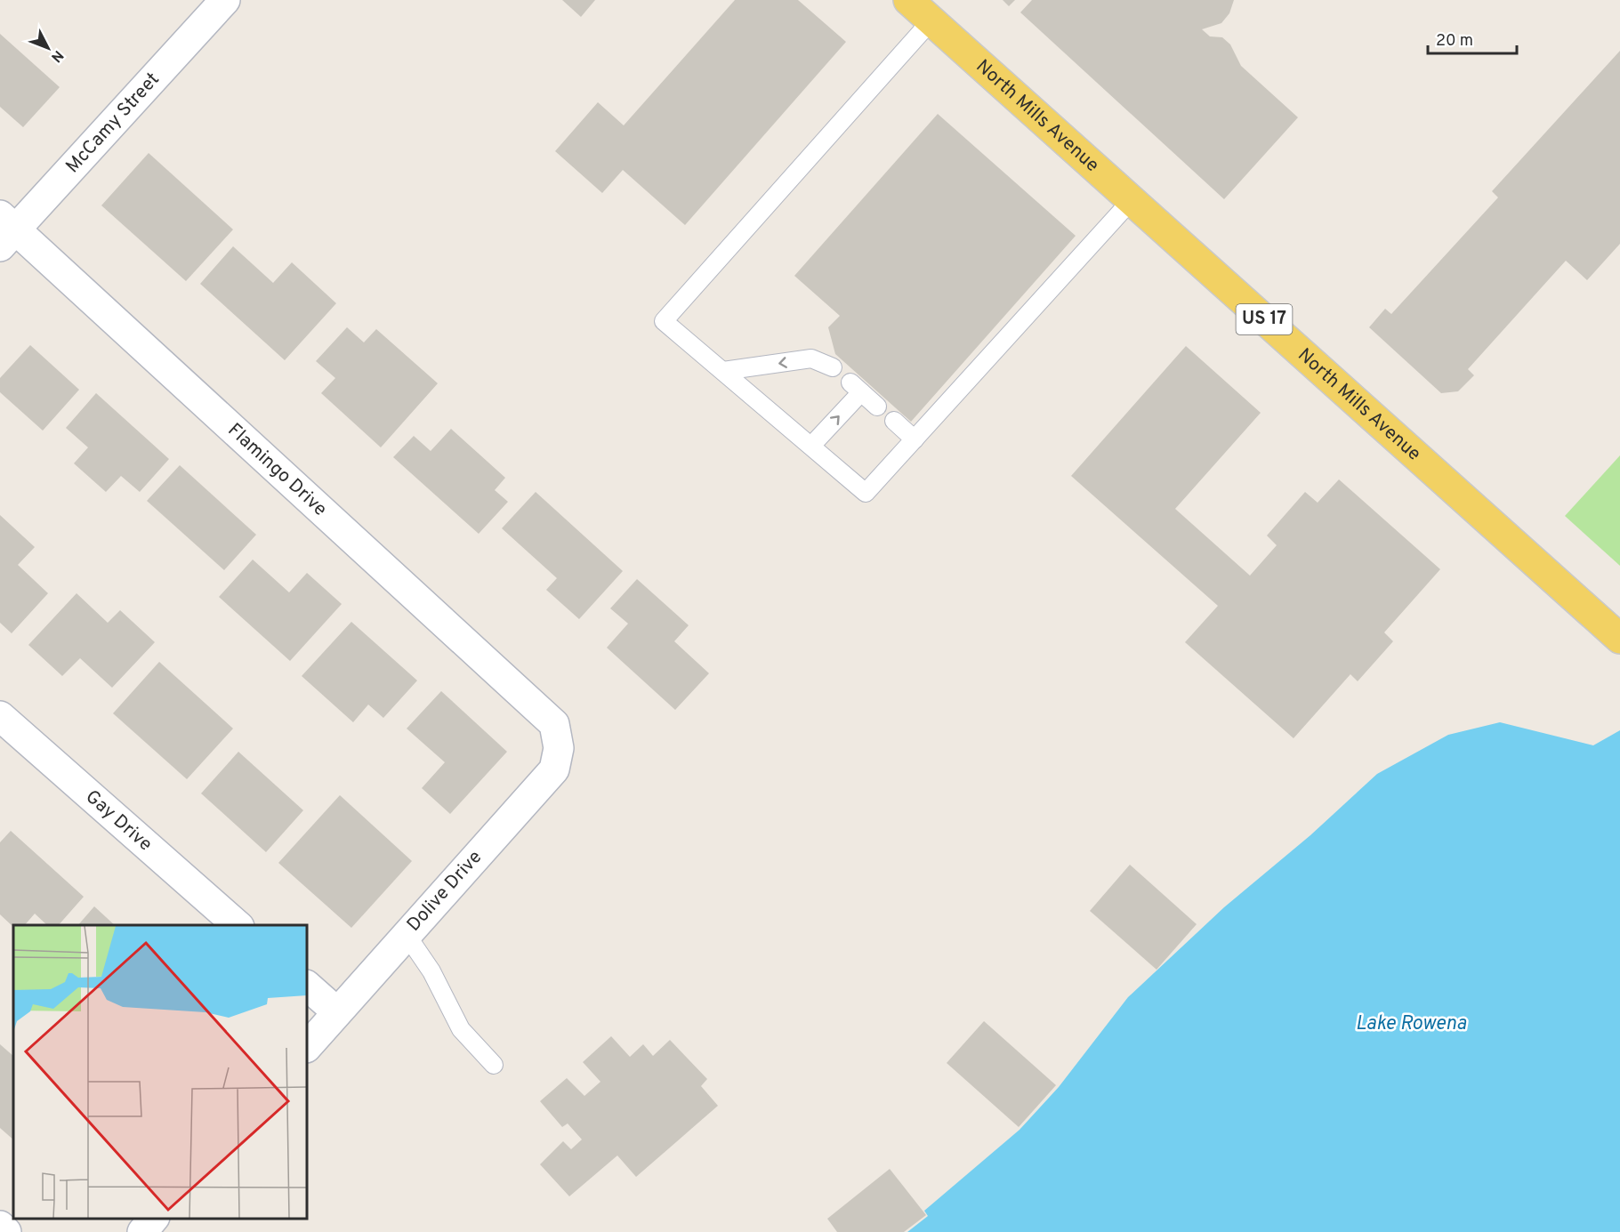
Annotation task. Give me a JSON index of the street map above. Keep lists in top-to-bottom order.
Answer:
{
  "streets": {
    "main road": ["North Mills Avenue", "US 17"],
    "street": [
      "McCamy Street",
      "Flamingo Drive",
      "Gay Drive",
      "Dolive Drive"
    ]
  },
  "crossings": [
    ["McCamy Street", "Flamingo Drive"],
    ["Flamingo Drive", "Dolive Drive"]
  ],
  "water": ["Lake Rowena"],
  "scale_bar": "20 m",
  "north": "bottom right"
}
